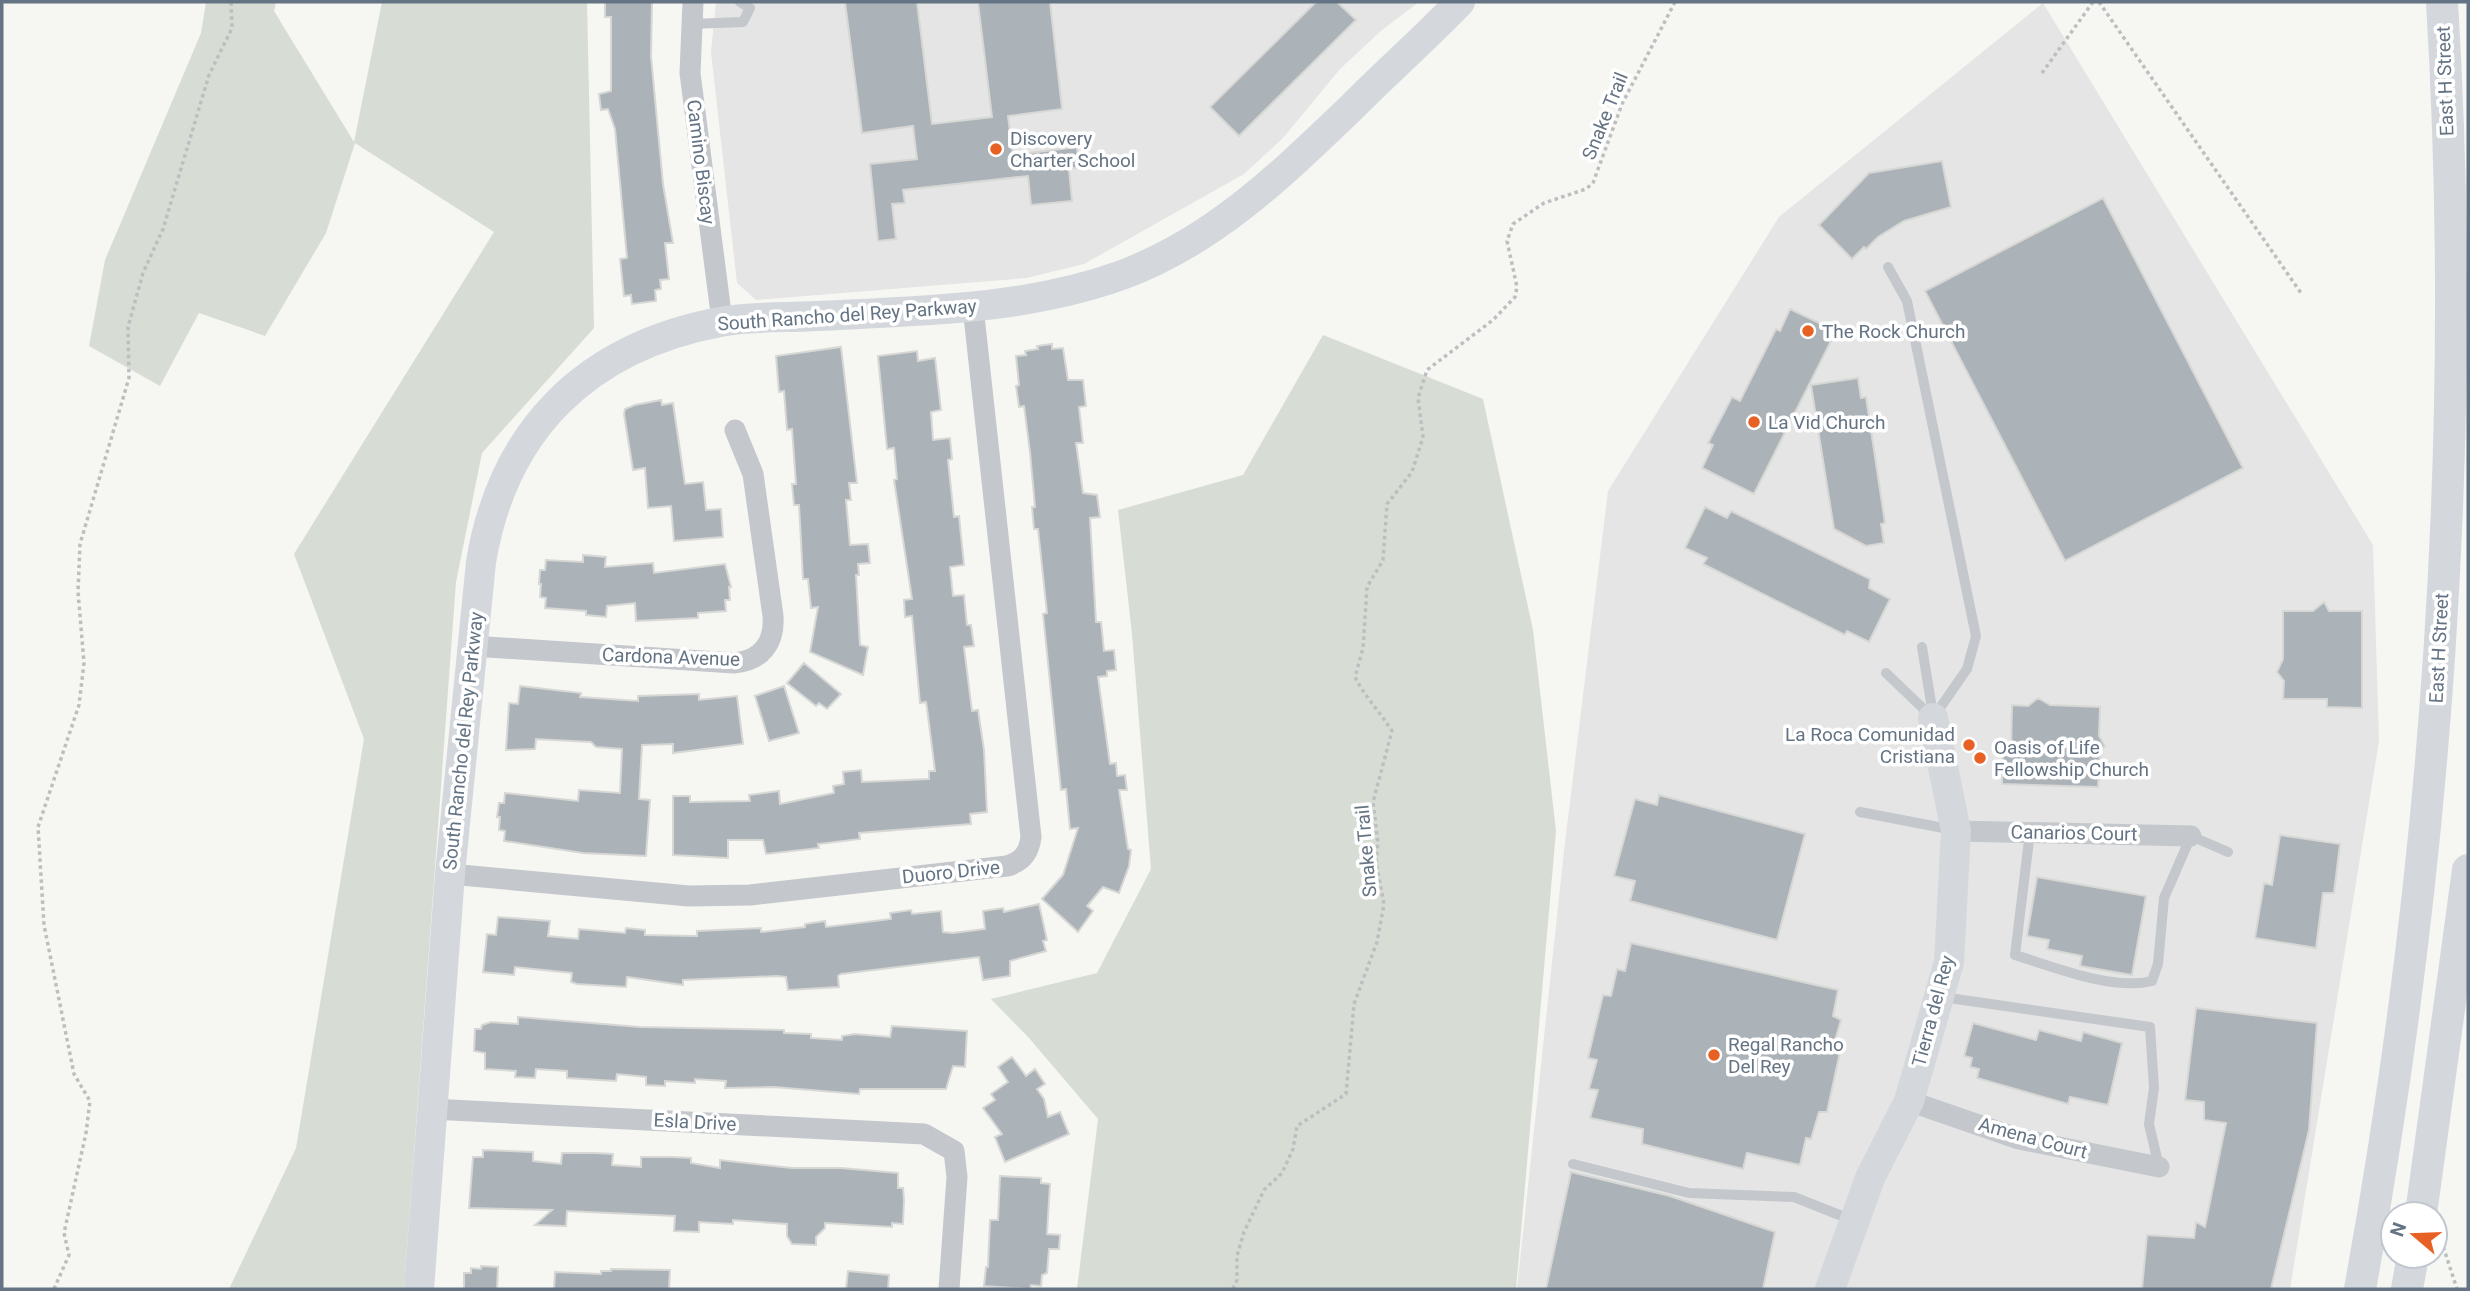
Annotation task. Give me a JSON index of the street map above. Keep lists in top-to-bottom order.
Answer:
{
  "streets": {
    "main road": ["East H Street"],
    "street": [
      "Camino Biscay",
      "South Rancho del Rey Parkway",
      "Cardona Avenue",
      "Canarios Court",
      "Duoro Drive",
      "Tierra del Rey",
      "Esla Drive",
      "Amena Court"
    ],
    "path": ["Snake Trail"]
  },
  "crossings": [
    ["Camino Biscay", "South Rancho del Rey Parkway"],
    ["South Rancho del Rey Parkway", "Cardona Avenue"],
    ["South Rancho del Rey Parkway", "Duoro Drive"],
    ["South Rancho del Rey Parkway", "Esla Drive"],
    ["Canarios Court", "Tierra del Rey"],
    ["Tierra del Rey", "Amena Court"]
  ],
  "places": [
    "Discovery Charter School",
    "The Rock Church",
    "La Vid Church",
    "La Roca Comunidad Cristiana",
    "Oasis of Life Fellowship Church",
    "Regal Rancho Del Rey"
  ],
  "north": "left"
}
